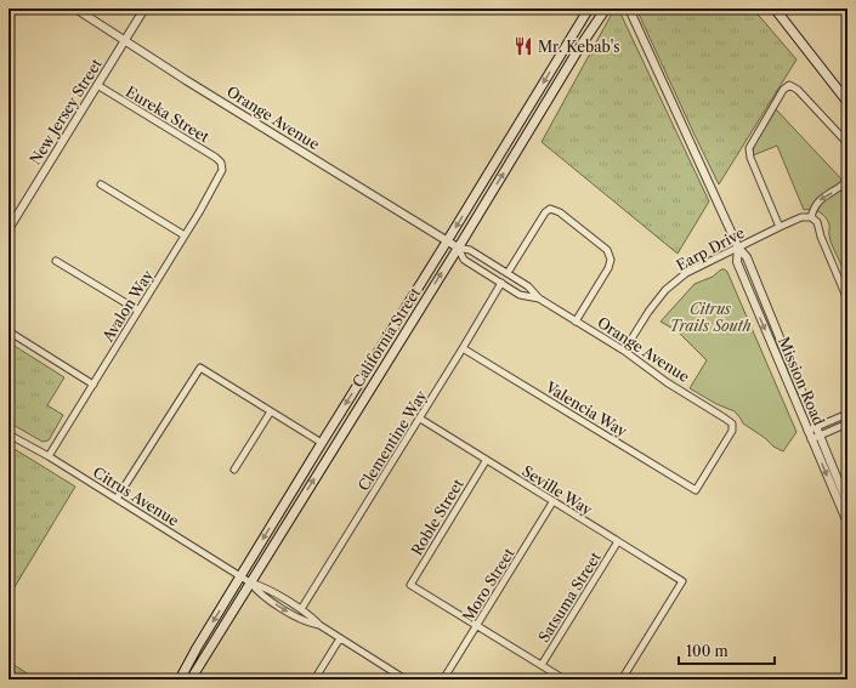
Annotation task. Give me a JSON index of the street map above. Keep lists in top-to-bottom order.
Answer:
{
  "streets": {
    "main road": ["California Street"],
    "street": [
      "New Jersey Street",
      "Eureka Street",
      "Orange Avenue",
      "Earp Drive",
      "Avalon Way",
      "Mission Road",
      "Valencia Way",
      "Clementine Way",
      "Seville Way",
      "Citrus Avenue",
      "Roble Street",
      "Moro Street",
      "Satsuma Street"
    ]
  },
  "crossings": [
    ["New Jersey Street", "Eureka Street"],
    ["New Jersey Street", "Orange Avenue"],
    ["Eureka Street", "Avalon Way"],
    ["Orange Avenue", "Earp Drive"],
    ["Orange Avenue", "California Street"],
    ["Orange Avenue", "Valencia Way"],
    ["Orange Avenue", "Clementine Way"],
    ["Earp Drive", "Mission Road"],
    ["Avalon Way", "Citrus Avenue"],
    ["California Street", "Citrus Avenue"],
    ["Valencia Way", "Clementine Way"],
    ["Clementine Way", "Seville Way"],
    ["Clementine Way", "Citrus Avenue"],
    ["Seville Way", "Roble Street"],
    ["Seville Way", "Moro Street"],
    ["Seville Way", "Satsuma Street"],
    ["Roble Street", "Moro Street"]
  ],
  "parks": ["Citrus Trails South"],
  "places": {
    "restaurant": ["Mr. Kebab's"]
  },
  "scale_bar": "100 m"
}
